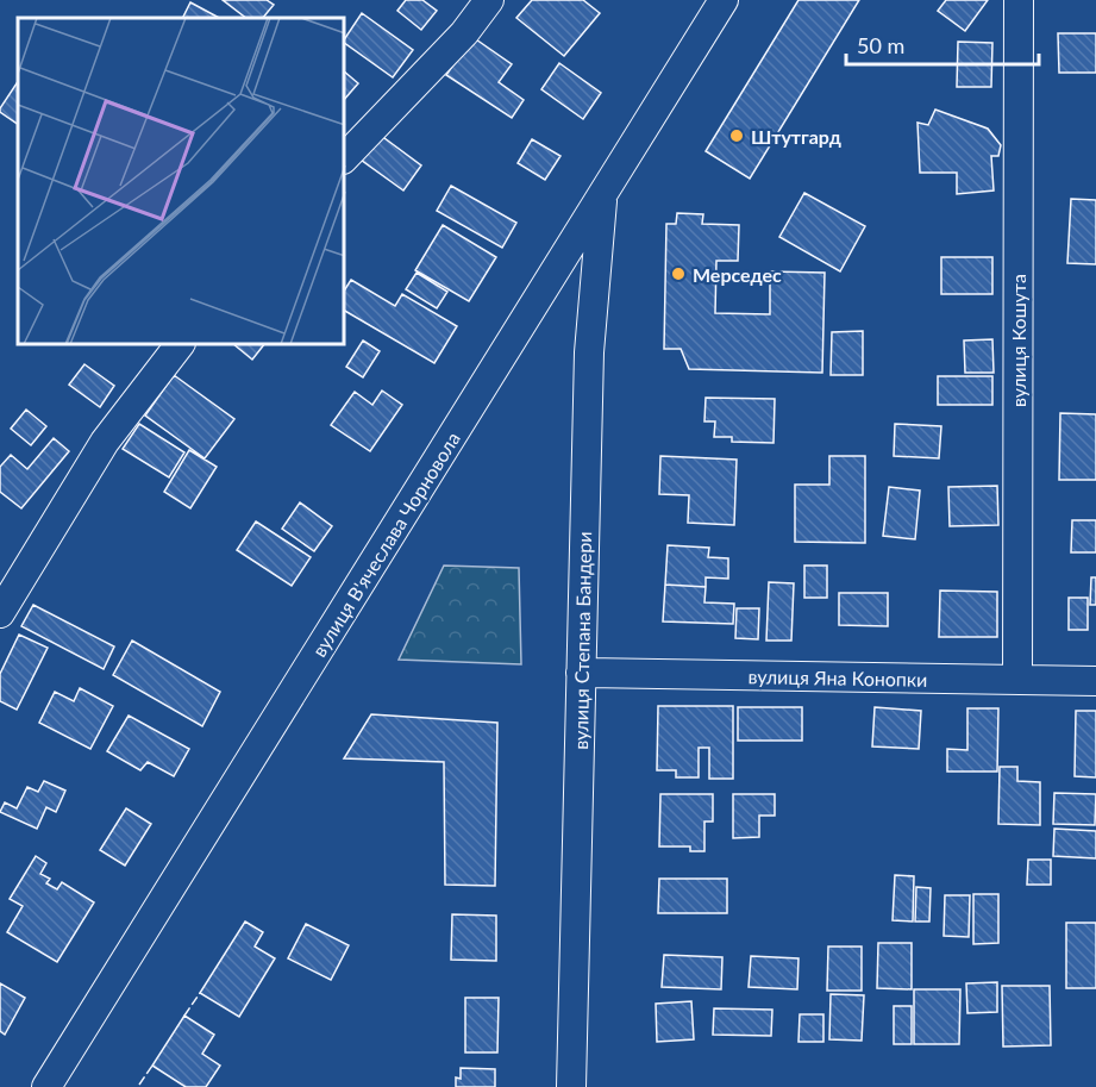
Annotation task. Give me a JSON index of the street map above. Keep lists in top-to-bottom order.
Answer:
{
  "streets": {
    "street": [
      "вулиця Кошута",
      "вулиця В'ячеслава Чорновола",
      "вулиця Степана Бандери",
      "вулиця Яна Конопки"
    ]
  },
  "crossings": [
    ["вулиця Кошута", "вулиця Яна Конопки"],
    ["вулиця В'ячеслава Чорновола", "вулиця Степана Бандери"],
    ["вулиця Степана Бандери", "вулиця Яна Конопки"]
  ],
  "places": ["Штутгард", "Мерседес"],
  "scale_bar": "50 m"
}
